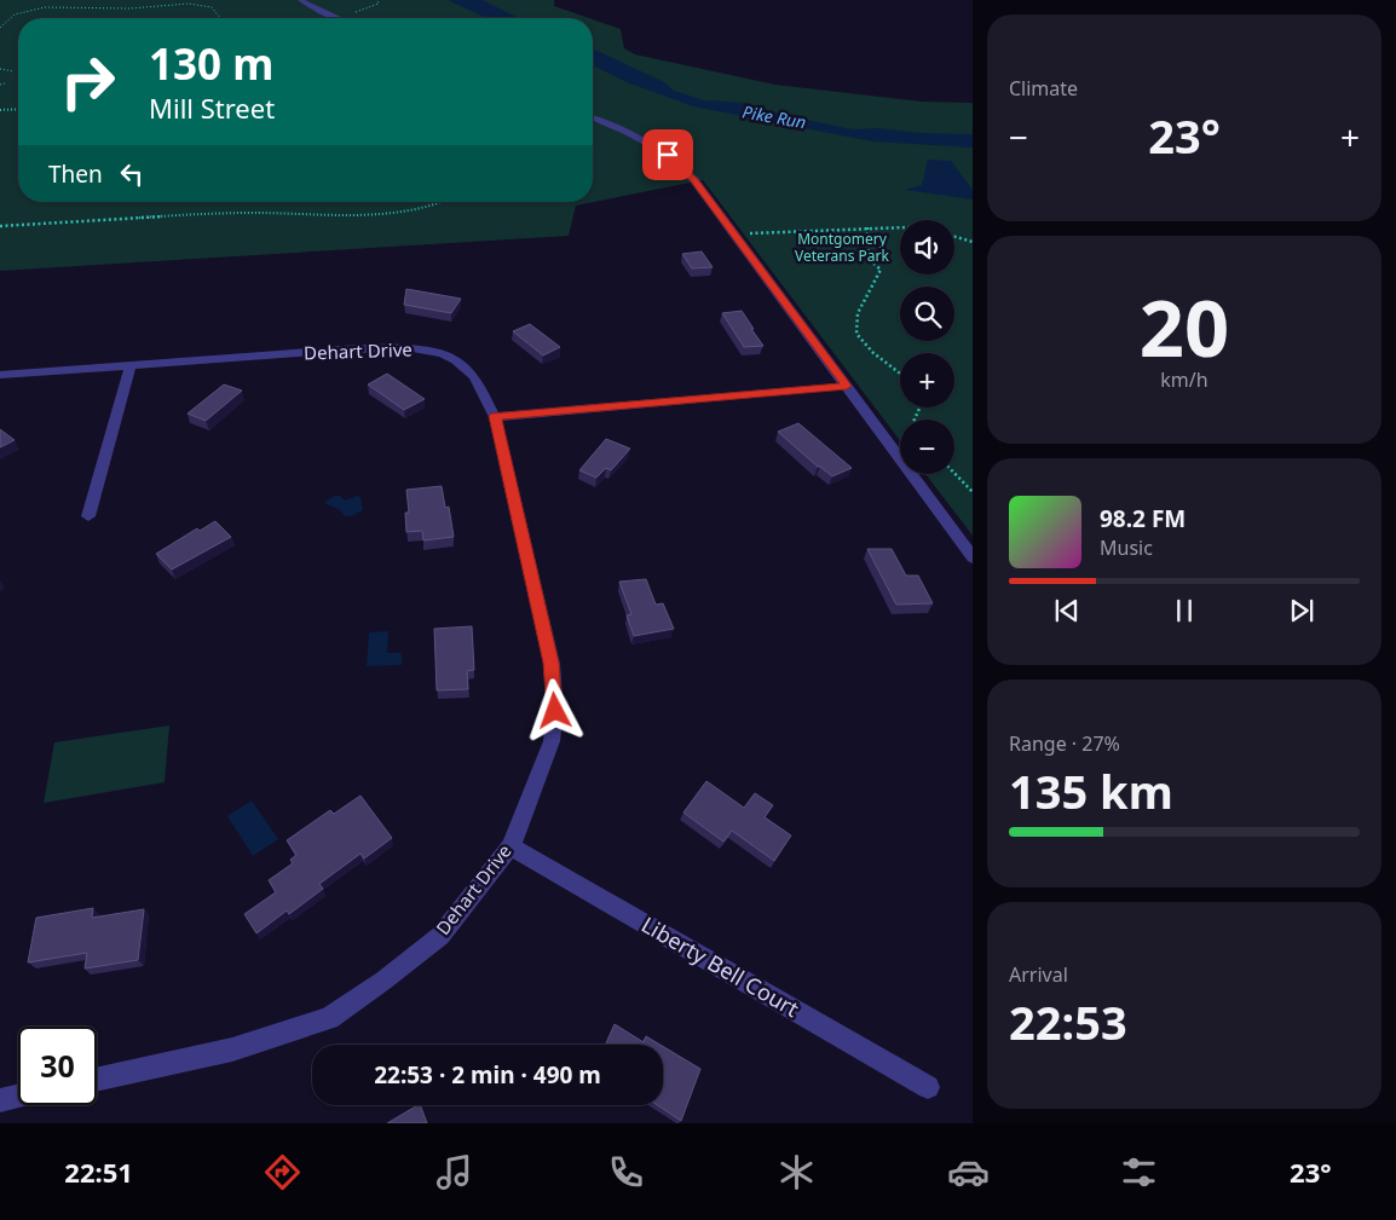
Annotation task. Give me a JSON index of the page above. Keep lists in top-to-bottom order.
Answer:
{
  "streets": {
    "street": ["Dehart Drive", "Liberty Bell Court"]
  },
  "crossings": [
    ["Dehart Drive", "Liberty Bell Court"]
  ],
  "water": ["Pike Run"],
  "parks": ["Montgomery Veterans Park"],
  "page": {
    "tile": [
      "Climate",
      ["20", "km/h"],
      ["Range · 27%", "135 km"],
      ["Arrival", "22:53"]
    ],
    "turn": ["130 m", "Mill Street"],
    "heat": ["−", "23°", "+"],
    "then": "Then",
    "map_buttons": ["+", "−"],
    "song": ["98.2 FM", "Music"],
    "limit": "30",
    "trip": "22:53 · 2 min · 490 m",
    "tabs": ["22:51", "23°"]
  }
}
